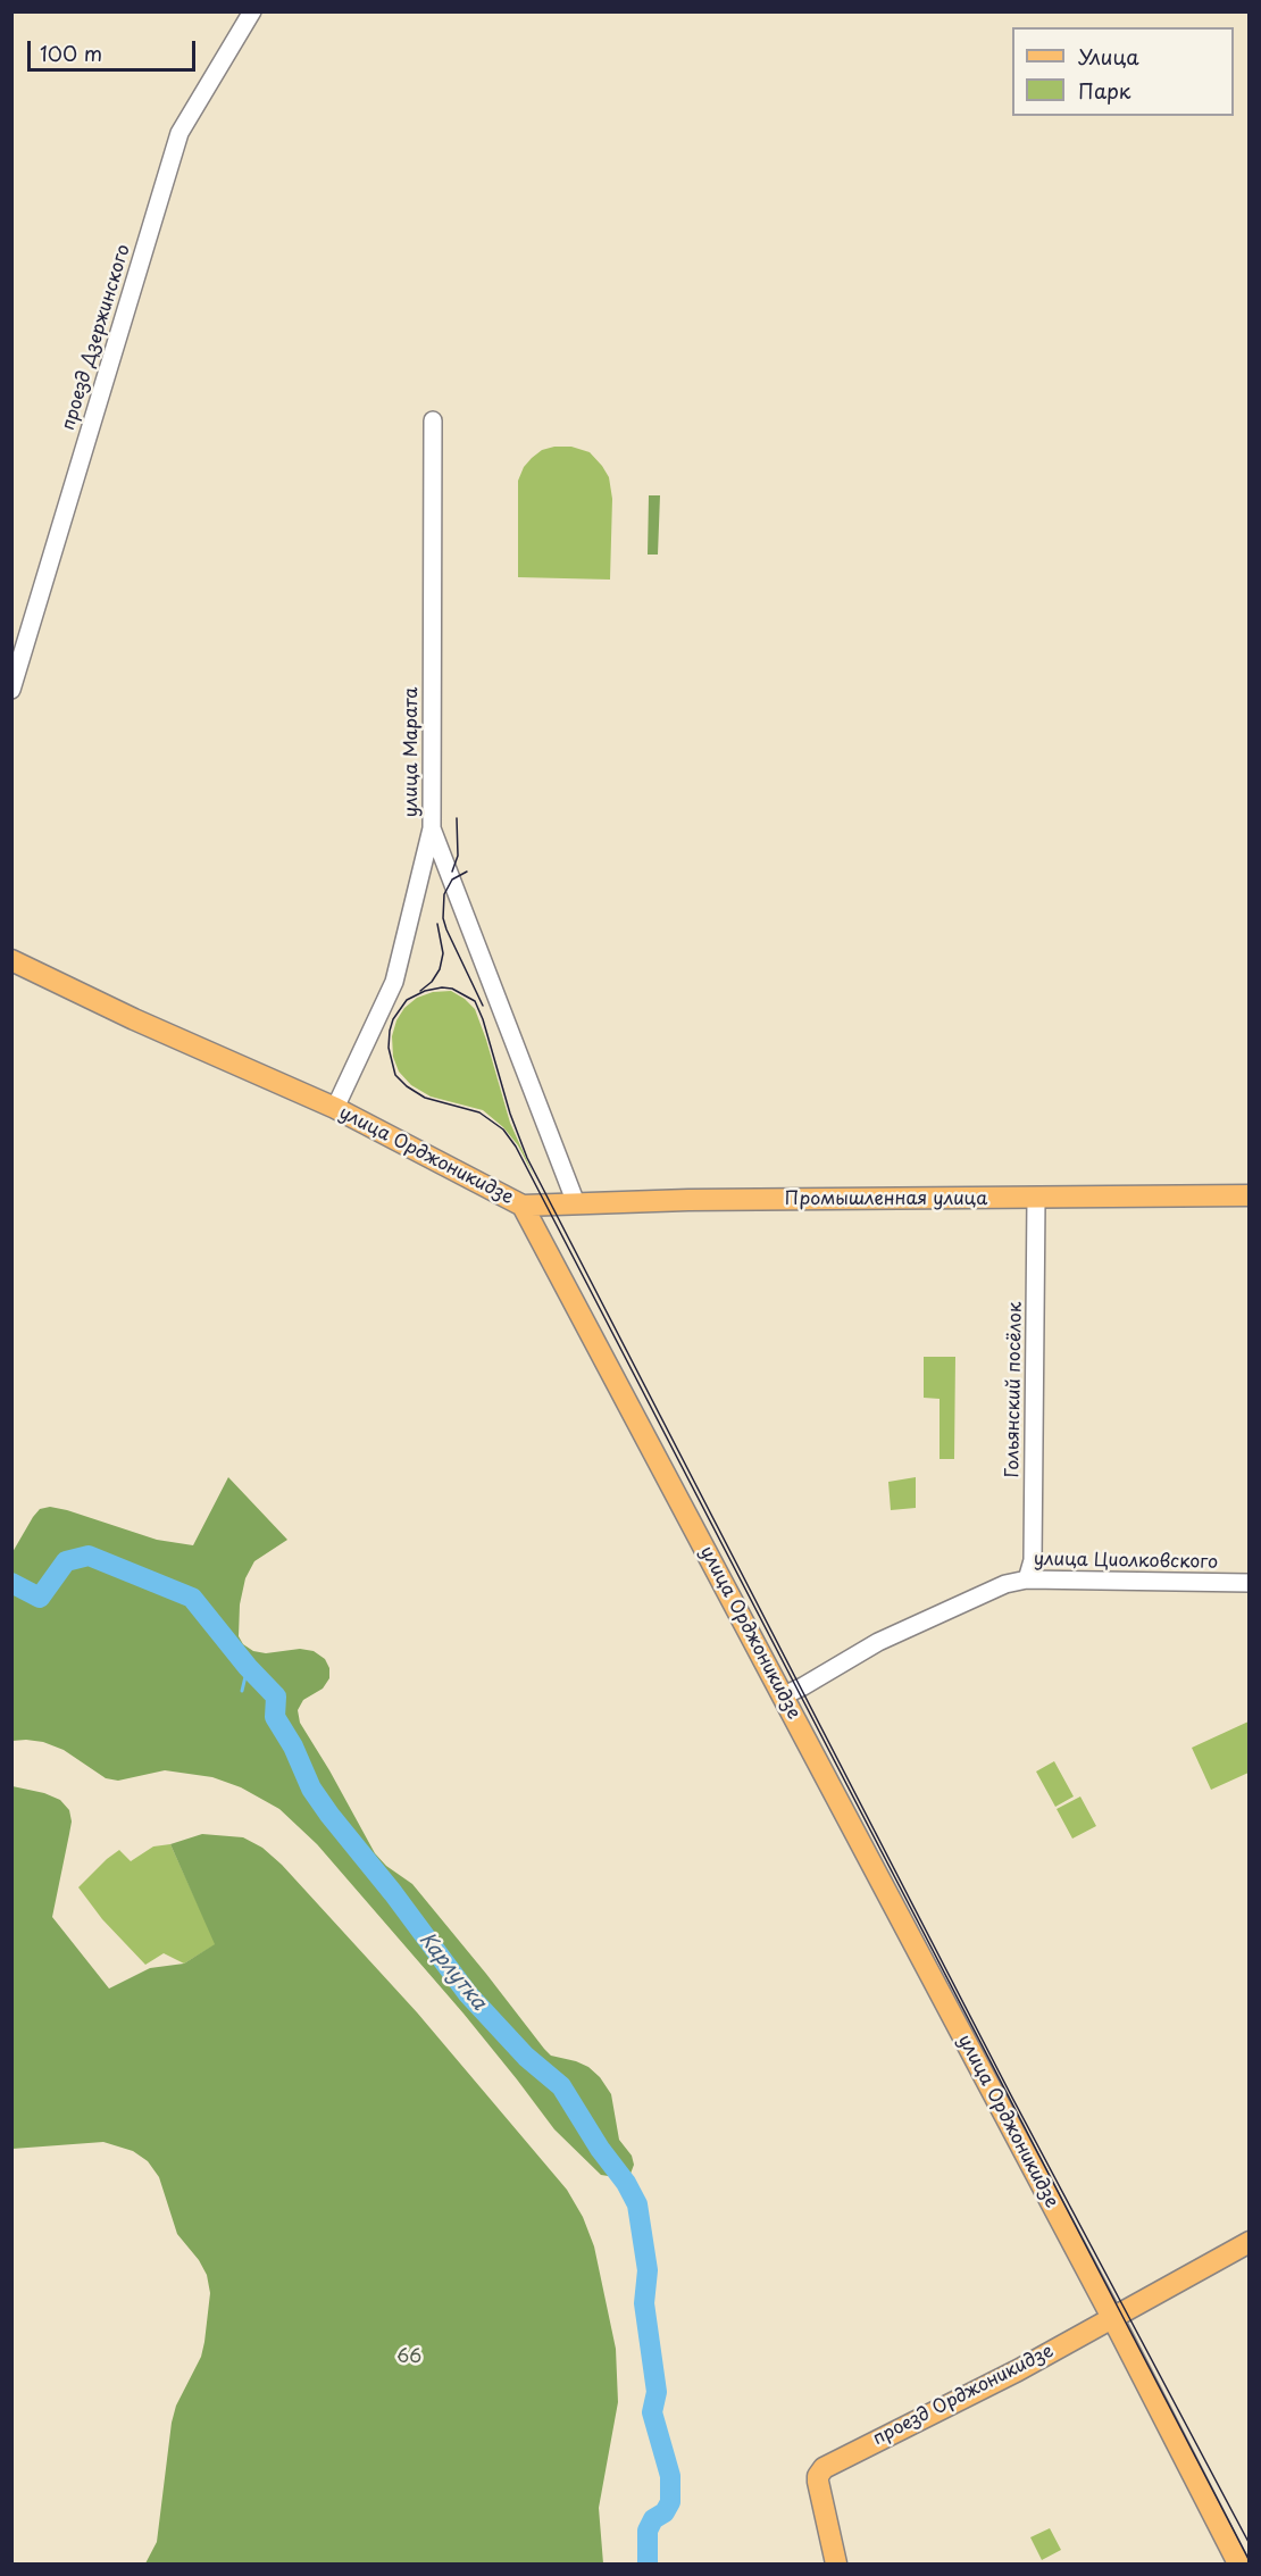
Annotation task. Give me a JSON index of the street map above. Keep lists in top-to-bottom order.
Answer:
{
  "streets": {
    "main road": ["улица Орджоникидзе", "Промышленная улица", "проезд Орджоникидзе"],
    "street": [
      "проезд Дзержинского",
      "улица Марата",
      "Гольянский посёлок",
      "улица Циолковского"
    ]
  },
  "crossings": [
    ["улица Марата", "улица Орджоникидзе"],
    ["улица Орджоникидзе", "Промышленная улица"],
    ["улица Орджоникидзе", "улица Циолковского"],
    ["улица Орджоникидзе", "проезд Орджоникидзе"],
    ["Промышленная улица", "Гольянский посёлок"],
    ["Гольянский посёлок", "улица Циолковского"]
  ],
  "water": ["Карлутка"],
  "parks": ["66"],
  "legend": ["Улица", "Парк"],
  "scale_bar": "100 m"
}
